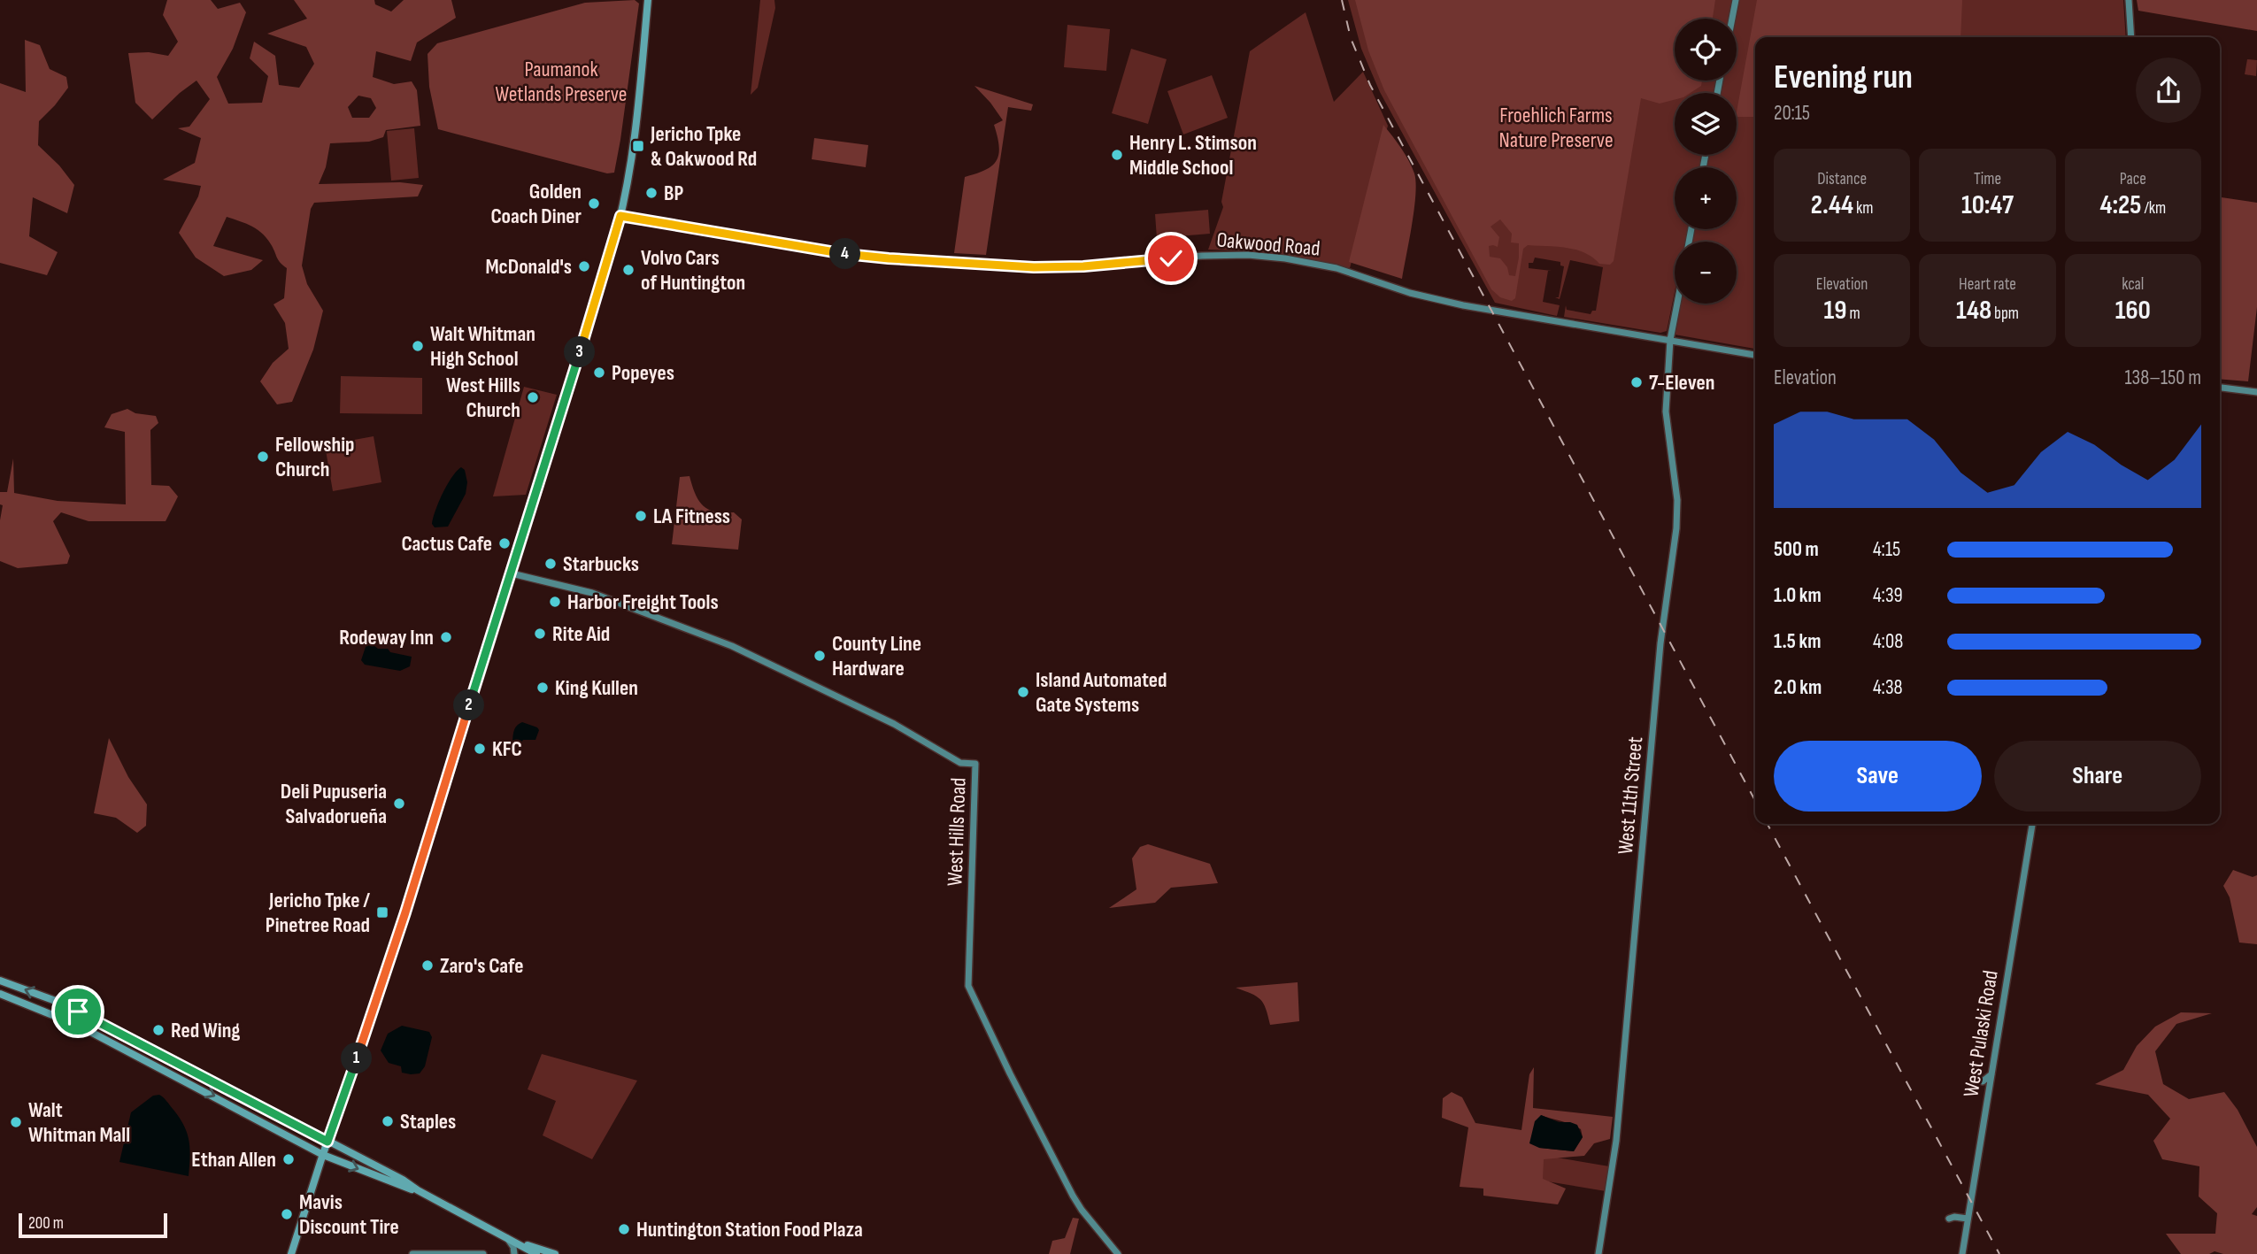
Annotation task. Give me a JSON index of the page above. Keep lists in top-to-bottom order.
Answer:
{
  "streets": {
    "street": [
      "Oakwood Road",
      "West 11th Street",
      "West Hills Road",
      "West Pulaski Road"
    ]
  },
  "crossings": [
    ["Oakwood Road", "West 11th Street"]
  ],
  "parks": ["Paumanok Wetlands Preserve", "Froehlich Farms Nature Preserve"],
  "places": {
    "transit": ["Jericho Tpke & Oakwood Rd", "Jericho Tpke / Pinetree Road"],
    "other": [
      "Henry L. Stimson Middle School",
      "BP",
      "Golden Coach Diner",
      "McDonald's",
      "Volvo Cars of Huntington",
      "Walt Whitman High School",
      "Popeyes",
      "7-Eleven",
      "West Hills Church",
      "Fellowship Church",
      "LA Fitness",
      "Cactus Cafe",
      "Starbucks",
      "Harbor Freight Tools",
      "Rite Aid",
      "Rodeway Inn",
      "County Line Hardware",
      "King Kullen",
      "Island Automated Gate Systems",
      "KFC",
      "Deli Pupuseria Salvadorueña",
      "Zaro's Cafe",
      "Red Wing",
      "Staples",
      "Walt Whitman Mall",
      "Ethan Allen",
      "Mavis Discount Tire",
      "Huntington Station Food Plaza"
    ]
  },
  "scale_bar": "200 m",
  "page": {
    "map_buttons": ["+", "−"],
    "heading": ["Evening run", "20:15"],
    "stats": [
      ["Distance", "2.44 km"],
      ["Time", "10:47"],
      ["Pace", "4:25 /km"],
      ["Elevation", "19 m"],
      ["Heart rate", "148 bpm"],
      ["kcal", "160"]
    ],
    "pins": [
      "4",
      "3",
      "2",
      "1"
    ],
    "chart": ["Elevation", "138–150 m"],
    "list": [
      {
        "name": "500 m",
        "note": "4:15"
      },
      {
        "name": "1.0 km",
        "note": "4:39"
      },
      {
        "name": "1.5 km",
        "note": "4:08"
      },
      {
        "name": "2.0 km",
        "note": "4:38"
      }
    ],
    "buttons": ["Save", "Share"],
    "scale": "200 m"
  }
}
